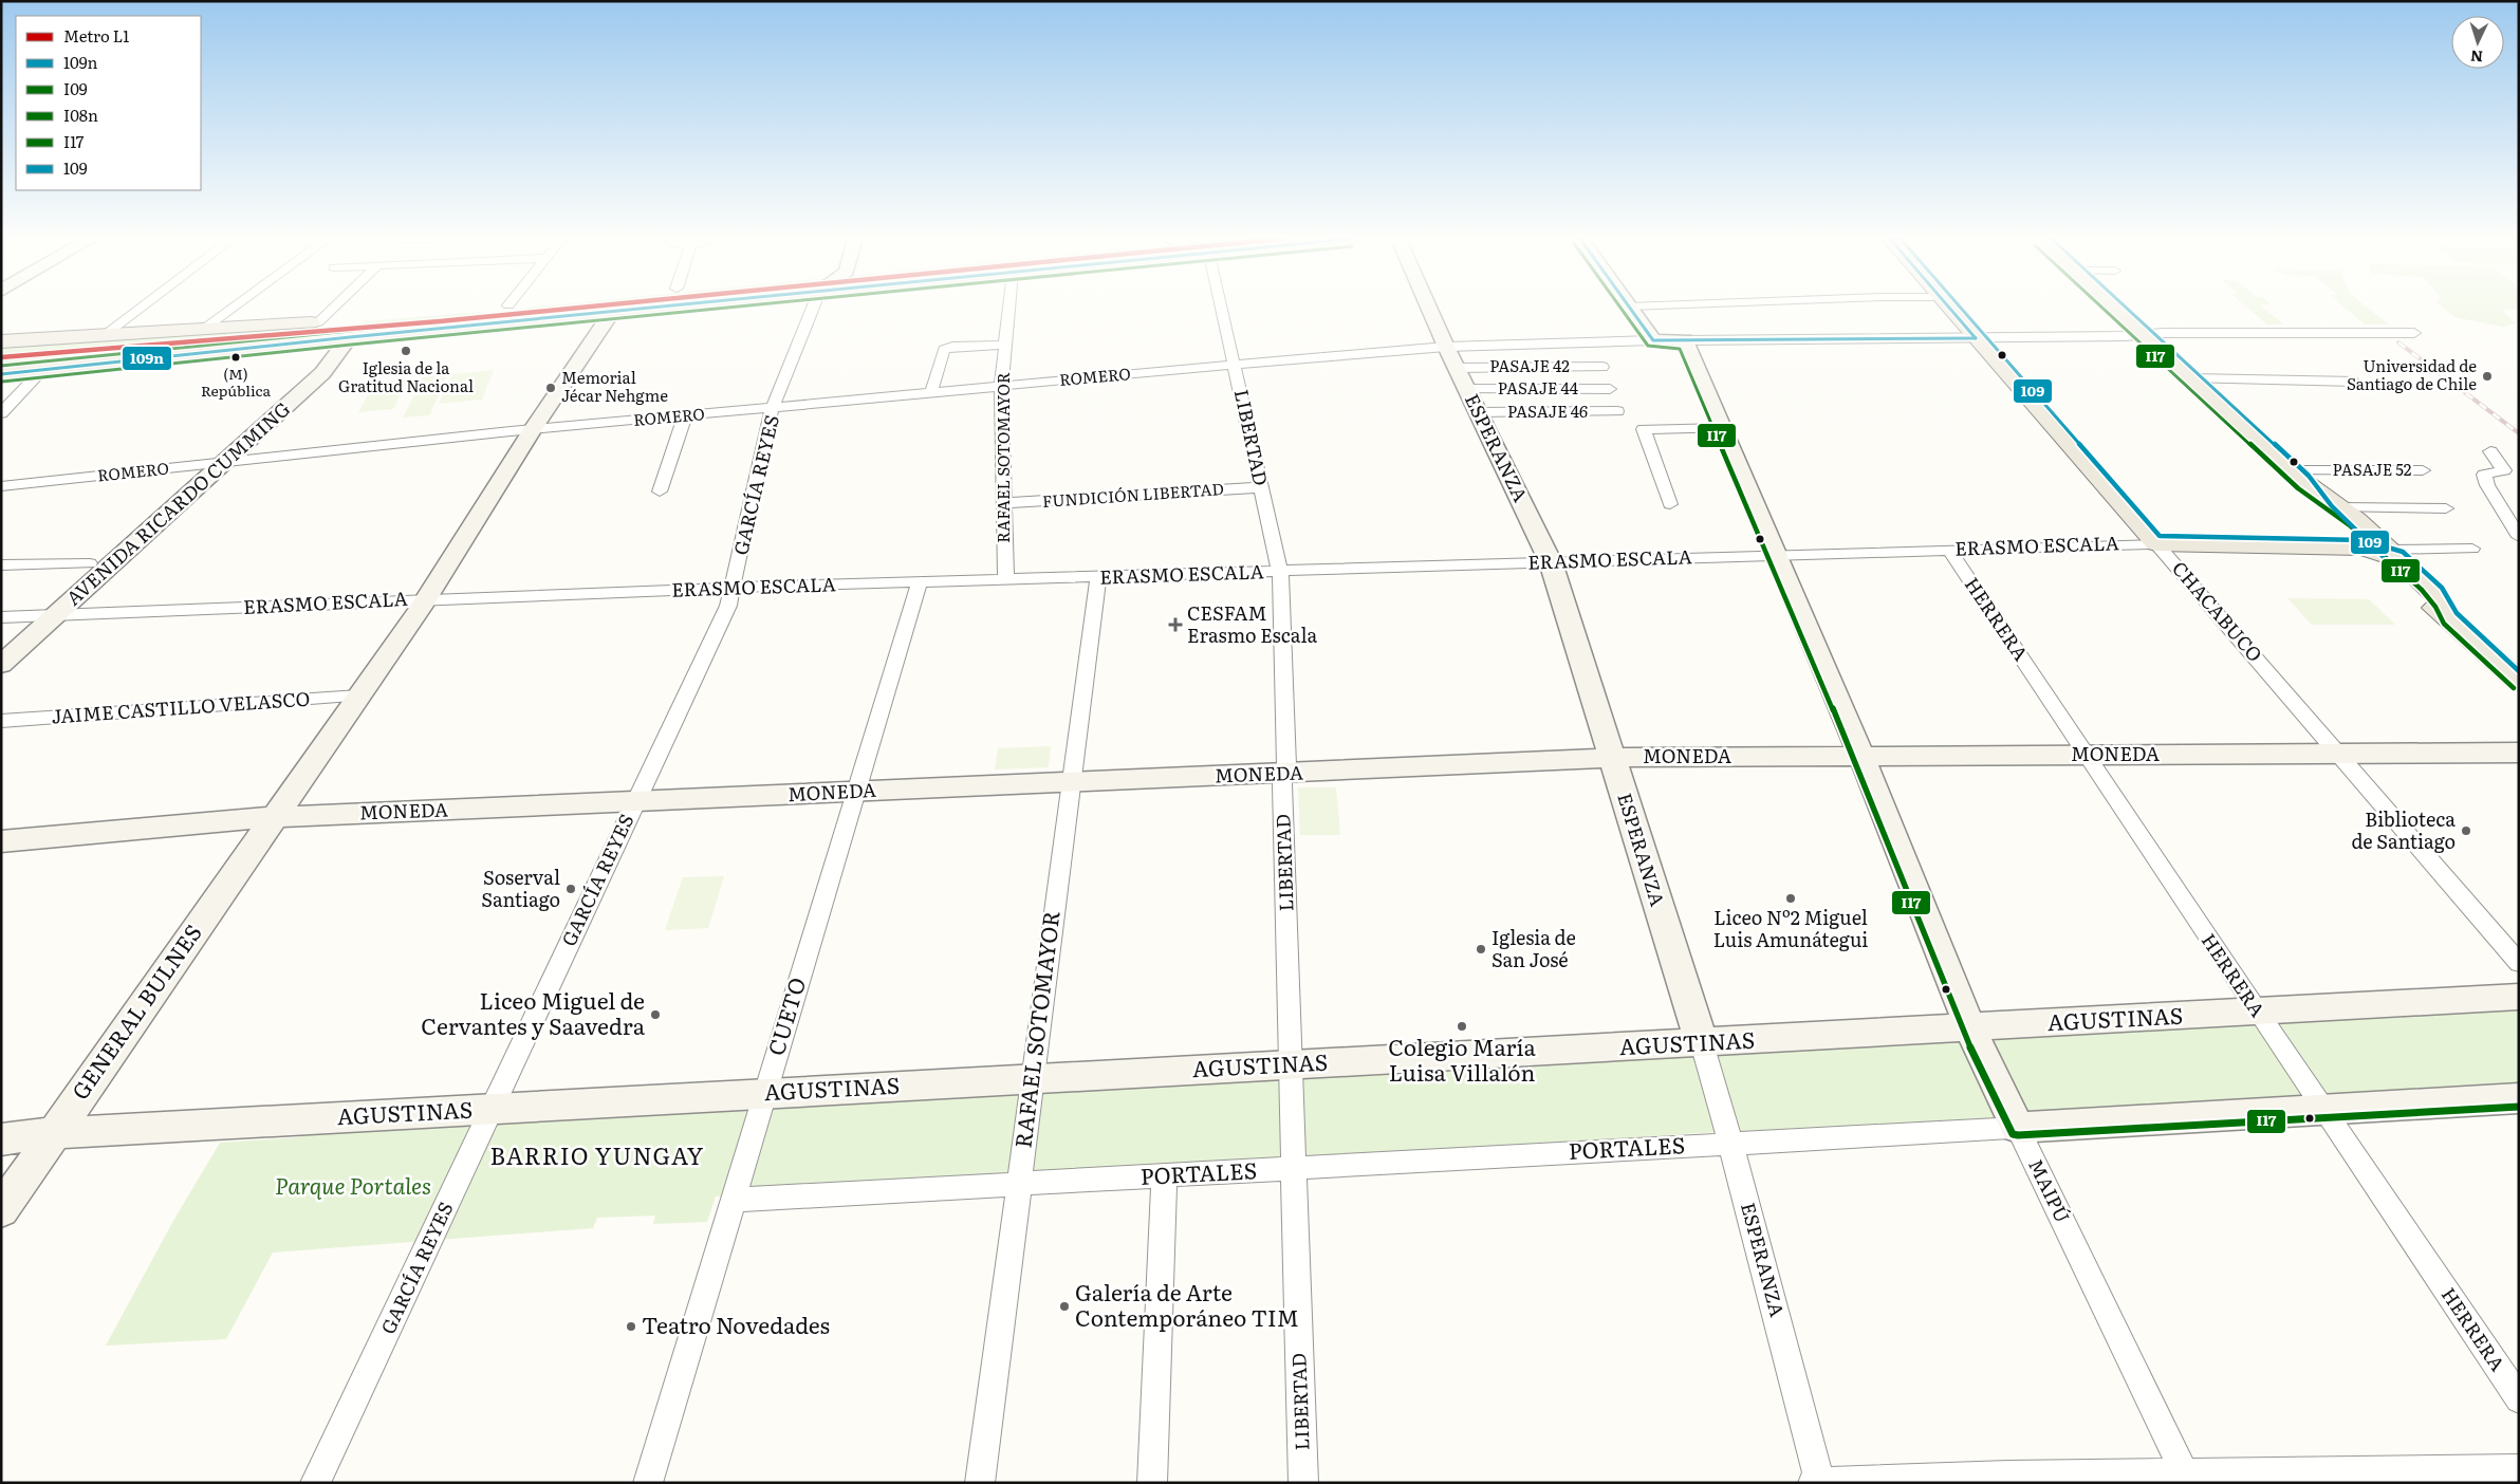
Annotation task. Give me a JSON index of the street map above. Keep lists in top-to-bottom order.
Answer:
{
  "streets": {
    "main road": ["ERASMO ESCALA", "CHACABUCO"],
    "street": [
      "PASAJE 42",
      "ROMERO",
      "PASAJE 44",
      "PASAJE 46",
      "LIBERTAD",
      "ESPERANZA",
      "RAFAEL SOTOMAYOR",
      "PASAJE 52",
      "GARCÍA REYES",
      "FUNDICIÓN LIBERTAD",
      "AVENIDA RICARDO CUMMING",
      "HERRERA",
      "JAIME CASTILLO VELASCO",
      "MONEDA",
      "GENERAL BULNES",
      "CUETO",
      "AGUSTINAS",
      "PORTALES",
      "MAIPÚ"
    ]
  },
  "crossings": [
    ["PASAJE 42", "ESPERANZA"],
    ["ROMERO", "LIBERTAD"],
    ["ROMERO", "ESPERANZA"],
    ["ROMERO", "RAFAEL SOTOMAYOR"],
    ["ROMERO", "GARCÍA REYES"],
    ["ROMERO", "AVENIDA RICARDO CUMMING"],
    ["ROMERO", "CHACABUCO"],
    ["ROMERO", "GENERAL BULNES"],
    ["ROMERO", "MAIPÚ"],
    ["PASAJE 44", "ESPERANZA"],
    ["PASAJE 46", "ESPERANZA"],
    ["LIBERTAD", "FUNDICIÓN LIBERTAD"],
    ["LIBERTAD", "ERASMO ESCALA"],
    ["LIBERTAD", "MONEDA"],
    ["LIBERTAD", "AGUSTINAS"],
    ["LIBERTAD", "PORTALES"],
    ["ESPERANZA", "ERASMO ESCALA"],
    ["ESPERANZA", "MONEDA"],
    ["ESPERANZA", "AGUSTINAS"],
    ["ESPERANZA", "PORTALES"],
    ["RAFAEL SOTOMAYOR", "FUNDICIÓN LIBERTAD"],
    ["RAFAEL SOTOMAYOR", "ERASMO ESCALA"],
    ["RAFAEL SOTOMAYOR", "MONEDA"],
    ["RAFAEL SOTOMAYOR", "AGUSTINAS"],
    ["RAFAEL SOTOMAYOR", "PORTALES"],
    ["GARCÍA REYES", "ERASMO ESCALA"],
    ["GARCÍA REYES", "MONEDA"],
    ["GARCÍA REYES", "AGUSTINAS"],
    ["AVENIDA RICARDO CUMMING", "ERASMO ESCALA"],
    ["ERASMO ESCALA", "CHACABUCO"],
    ["ERASMO ESCALA", "HERRERA"],
    ["ERASMO ESCALA", "GENERAL BULNES"],
    ["ERASMO ESCALA", "CUETO"],
    ["ERASMO ESCALA", "MAIPÚ"],
    ["CHACABUCO", "MONEDA"],
    ["HERRERA", "MONEDA"],
    ["HERRERA", "AGUSTINAS"],
    ["HERRERA", "PORTALES"],
    ["JAIME CASTILLO VELASCO", "GENERAL BULNES"],
    ["MONEDA", "GENERAL BULNES"],
    ["MONEDA", "CUETO"],
    ["MONEDA", "MAIPÚ"],
    ["GENERAL BULNES", "AGUSTINAS"],
    ["CUETO", "AGUSTINAS"],
    ["CUETO", "PORTALES"],
    ["AGUSTINAS", "MAIPÚ"],
    ["PORTALES", "MAIPÚ"]
  ],
  "districts": ["BARRIO YUNGAY"],
  "parks": ["Parque Portales"],
  "places": {
    "other": [
      "Iglesia de la Gratitud Nacional",
      "(M) República",
      "Universidad de Santiago de Chile",
      "Memorial Jécar Nehgme",
      "Biblioteca de Santiago",
      "Soserval Santiago",
      "Liceo Nº2 Miguel Luis Amunátegui",
      "Iglesia de San José",
      "Liceo Miguel de Cervantes y Saavedra",
      "Colegio María Luisa Villalón",
      "Galería de Arte Contemporáneo TIM",
      "Teatro Novedades"
    ],
    "health": ["CESFAM Erasmo Escala"]
  },
  "lines": [
    "metro line L1",
    "transit line 109n",
    "transit line I09",
    "transit line I08n",
    "transit line I17",
    "transit line 109"
  ],
  "legend": [
    "Metro L1",
    "109n",
    "I09",
    "I08n",
    "I17",
    "109"
  ],
  "north": "bottom"
}
